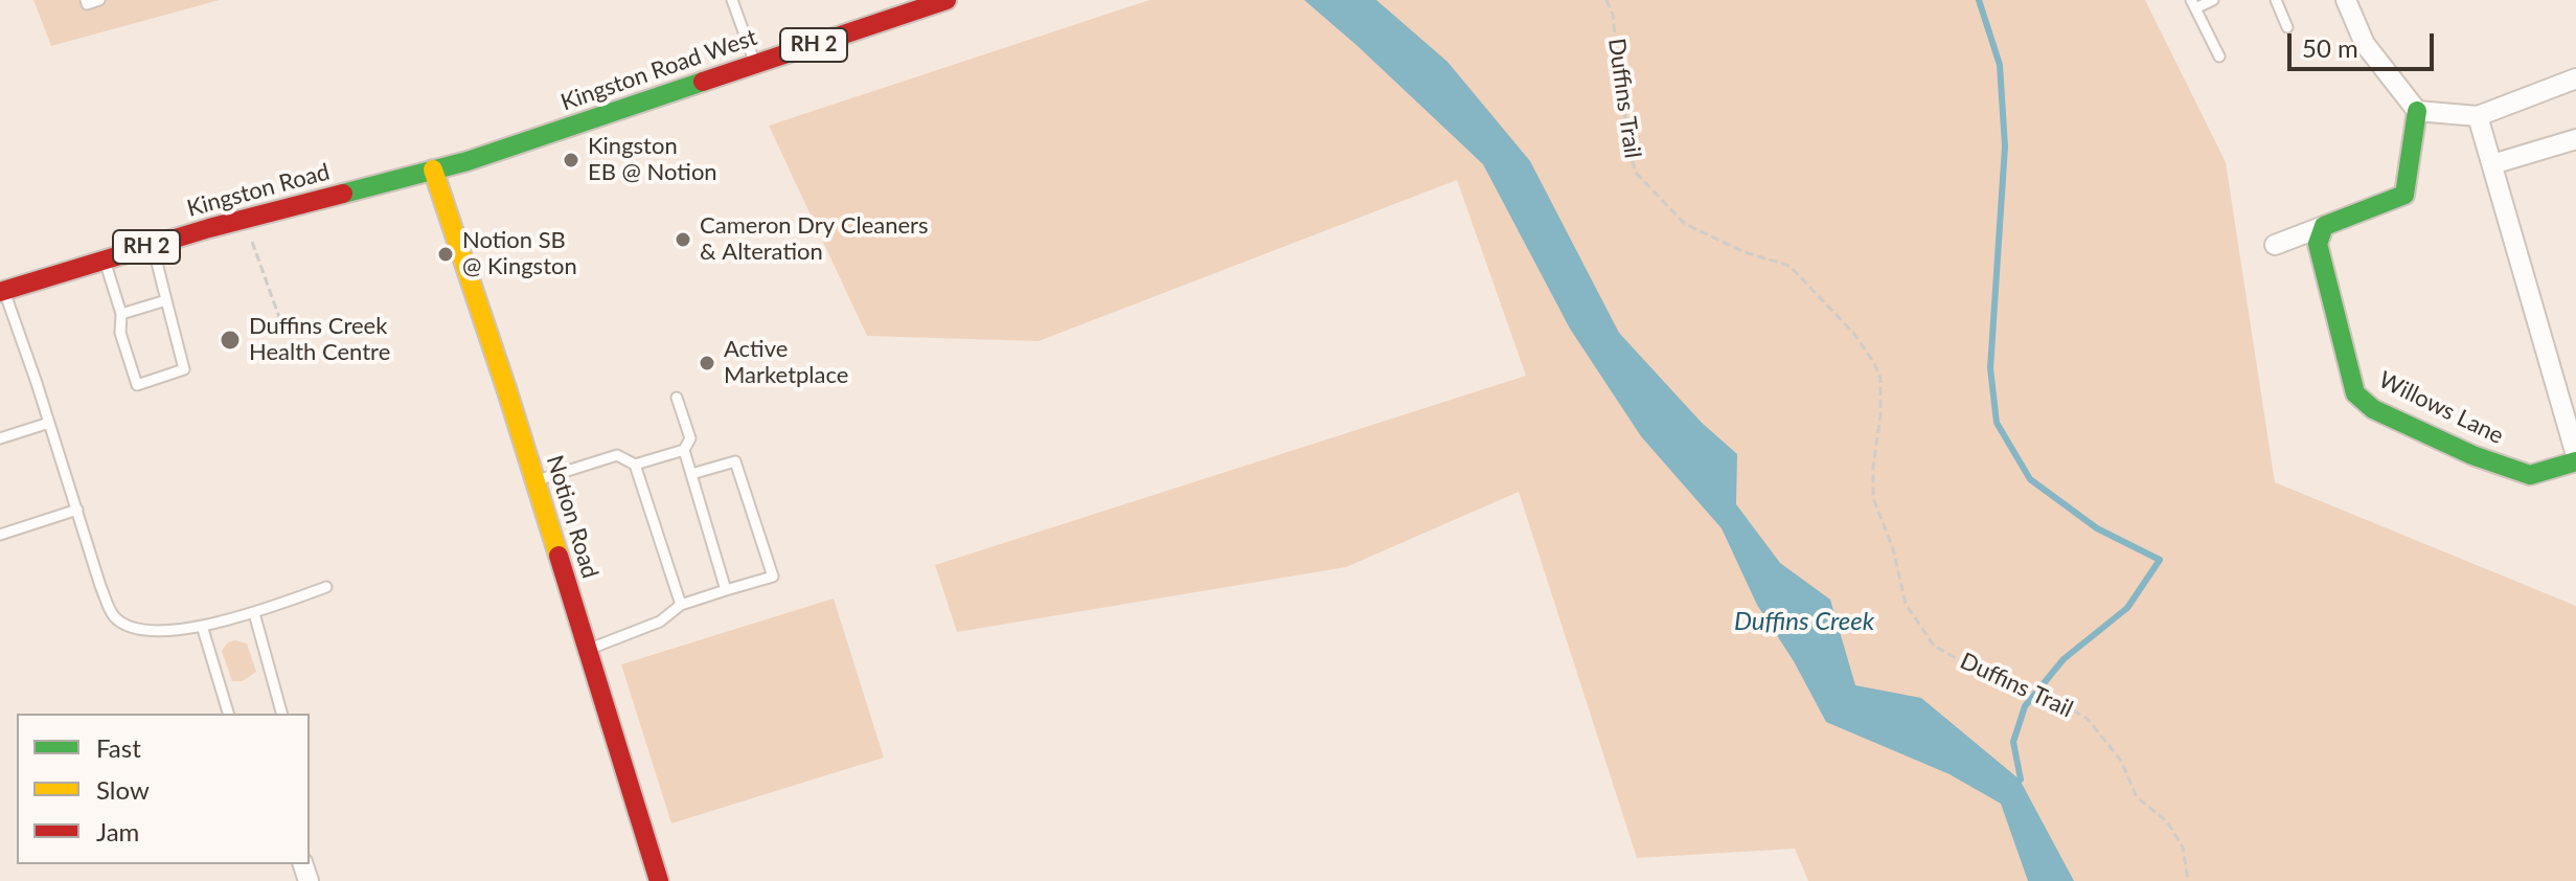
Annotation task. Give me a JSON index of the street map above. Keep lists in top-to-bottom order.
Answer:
{
  "streets": {
    "street": [
      "RH 2",
      "Kingston Road West",
      "Kingston Road",
      "Willows Lane",
      "Notion Road"
    ],
    "path": ["Duffins Trail"]
  },
  "crossings": [
    ["Kingston Road West", "Kingston Road"],
    ["Kingston Road West", "Notion Road"],
    ["Kingston Road", "Notion Road"]
  ],
  "water": ["Duffins Creek"],
  "places": [
    "Kingston EB @ Notion",
    "Cameron Dry Cleaners & Alteration",
    "Notion SB @ Kingston",
    "Duffins Creek Health Centre",
    "Active Marketplace"
  ],
  "legend": ["Fast", "Slow", "Jam"],
  "scale_bar": "50 m"
}
